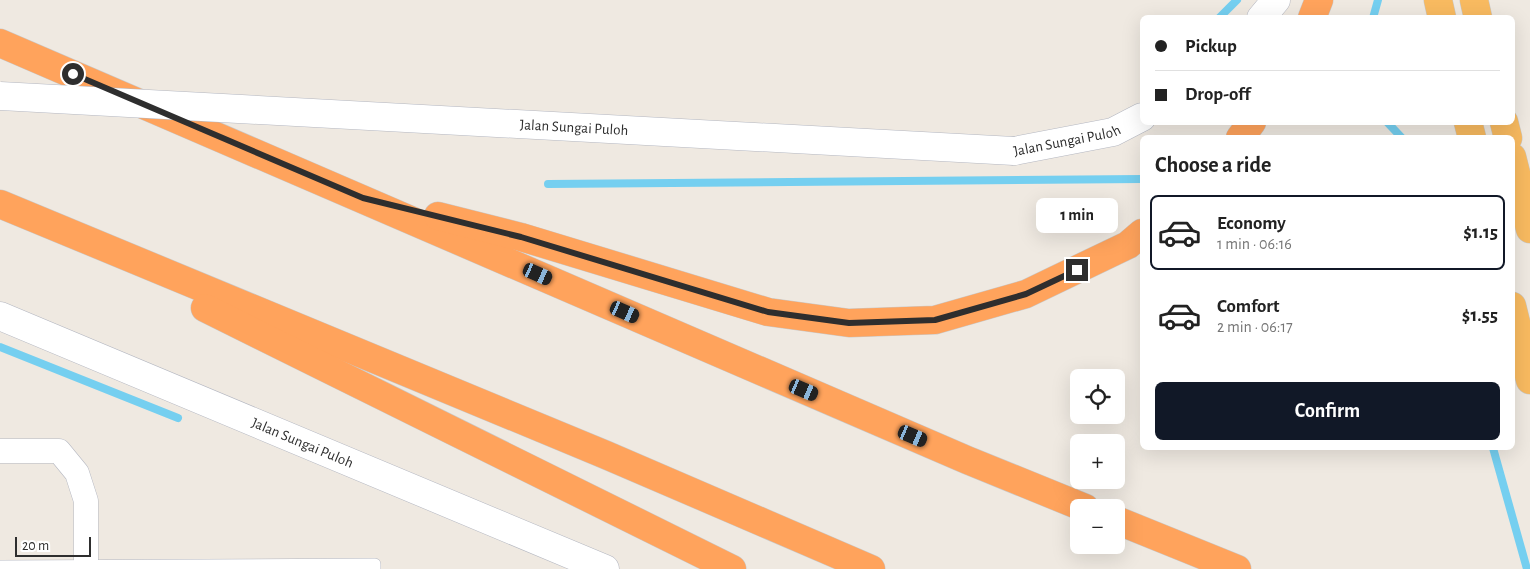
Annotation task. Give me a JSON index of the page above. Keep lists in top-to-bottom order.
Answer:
{
  "streets": {
    "street": ["Jalan Sungai Puloh"]
  },
  "scale_bar": "20 m",
  "page": {
    "banner": ["Pickup", "Drop-off"],
    "heading": "Choose a ride",
    "list": [
      {
        "name": "Economy",
        "note": "1 min · 06:16",
        "value": "$1.15"
      },
      {
        "name": "Comfort",
        "note": "2 min · 06:17",
        "value": "$1.55"
      }
    ],
    "bubble": "1 min",
    "map_buttons": ["+", "−"],
    "buttons": "Confirm",
    "scale": "20 m"
  }
}
